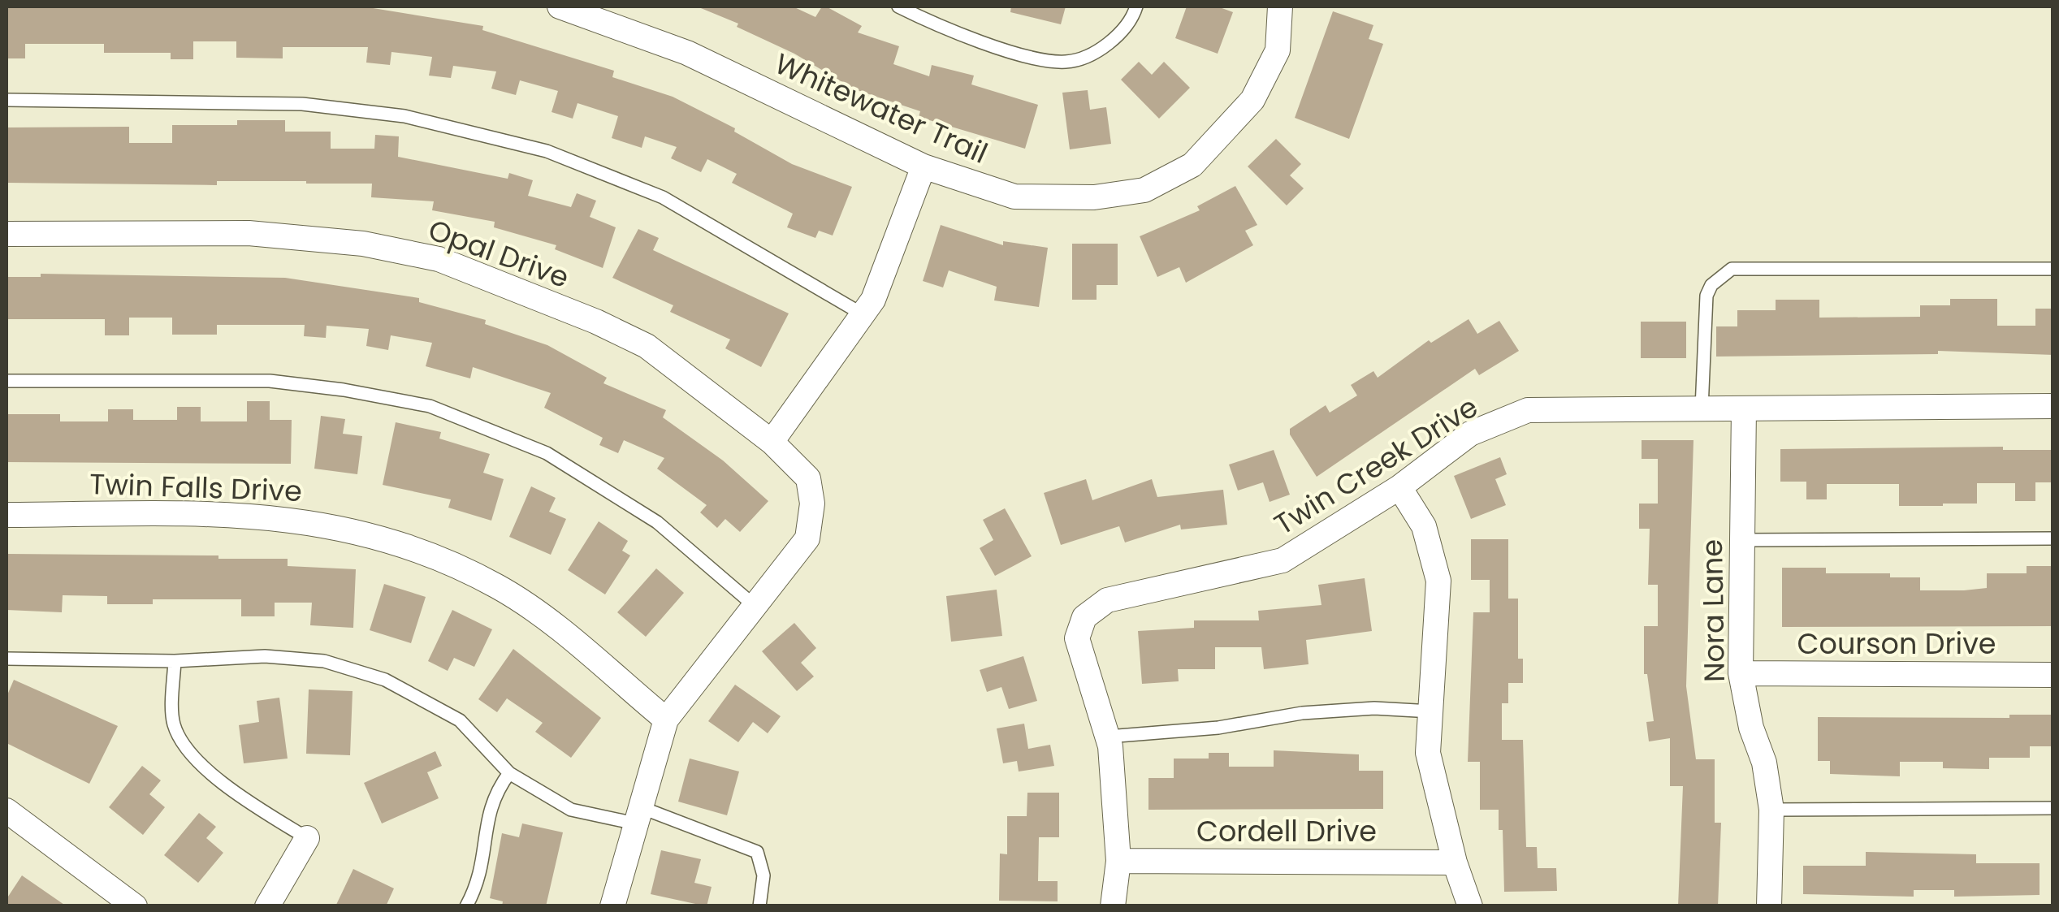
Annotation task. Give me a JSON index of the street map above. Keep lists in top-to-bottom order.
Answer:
{
  "streets": {
    "street": [
      "Whitewater Trail",
      "Opal Drive",
      "Twin Creek Drive",
      "Twin Falls Drive",
      "Nora Lane",
      "Courson Drive",
      "Cordell Drive"
    ]
  },
  "crossings": [
    ["Twin Creek Drive", "Nora Lane"],
    ["Twin Creek Drive", "Cordell Drive"],
    ["Nora Lane", "Courson Drive"]
  ]
}
